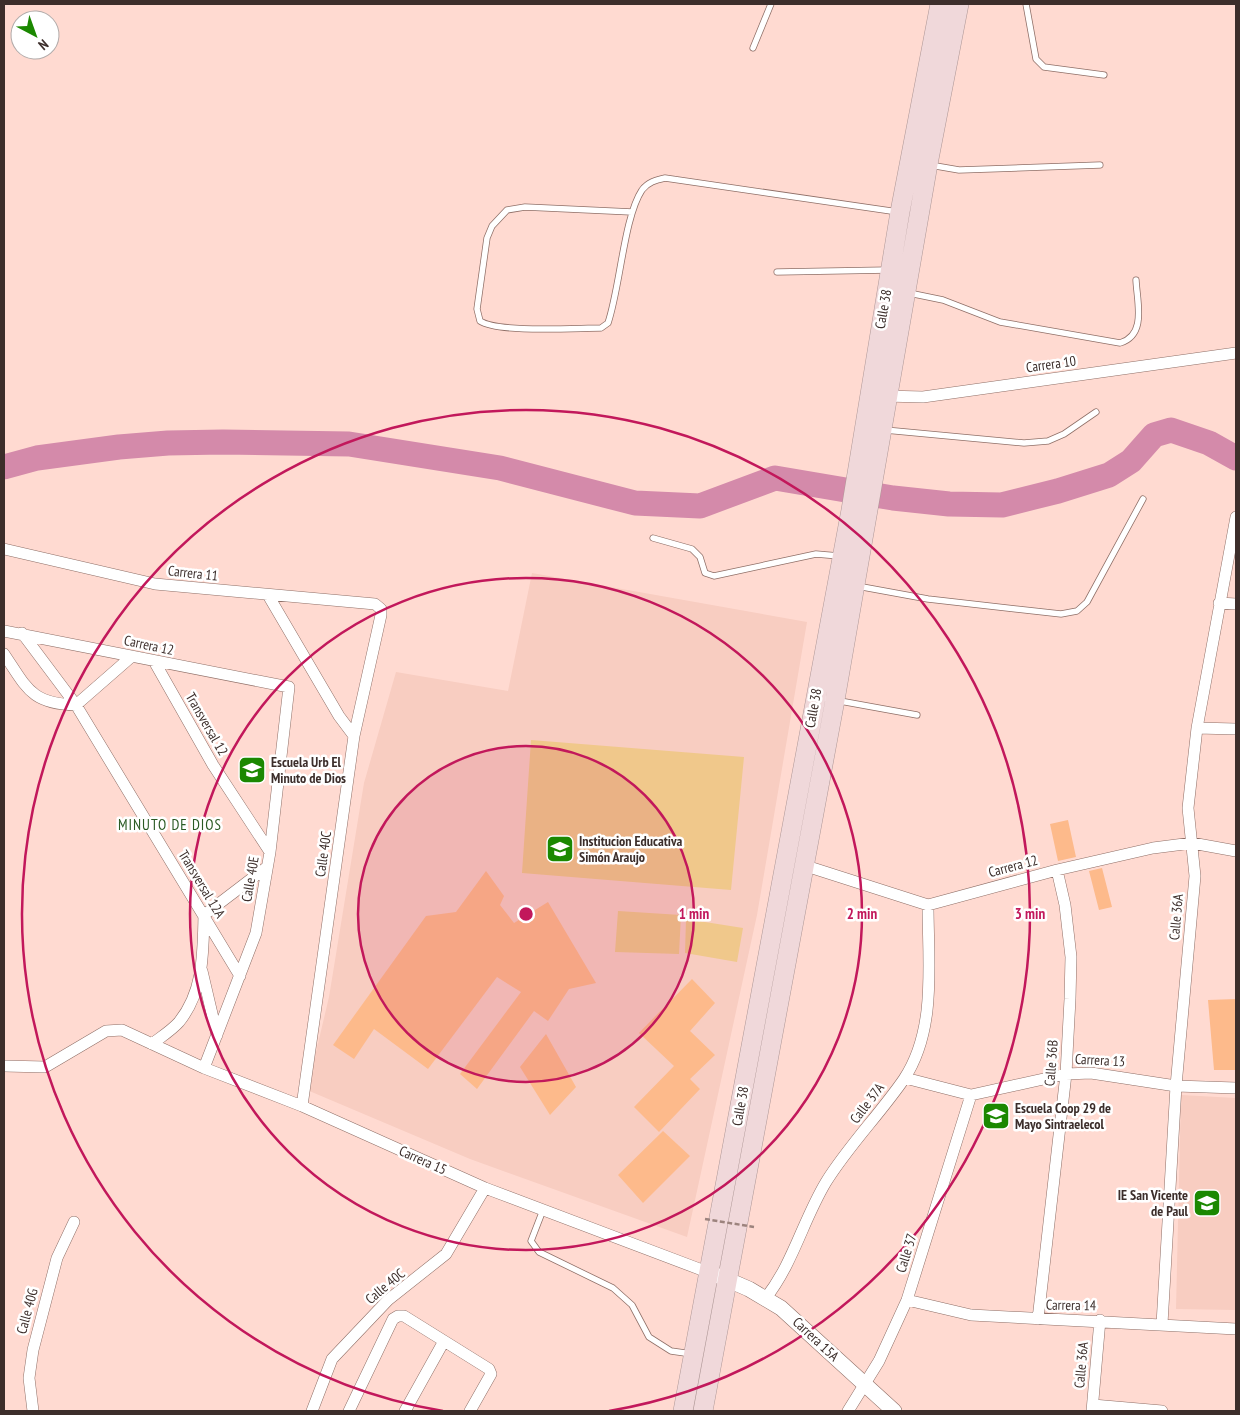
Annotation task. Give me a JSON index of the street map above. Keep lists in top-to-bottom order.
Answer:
{
  "streets": {
    "highway": ["Calle 38"],
    "street": [
      "Carrera 10",
      "Carrera 11",
      "Carrera 12",
      "Transversal 12",
      "Calle 40C",
      "Calle 40E",
      "Transversal 12A",
      "Calle 36A",
      "Carrera 13",
      "Calle 36B",
      "Calle 37A",
      "Carrera 15",
      "Calle 37",
      "Carrera 14",
      "Calle 40G",
      "Carrera 15A"
    ]
  },
  "crossings": [
    ["Calle 38", "Carrera 10"],
    ["Calle 38", "Carrera 15"],
    ["Calle 38", "Carrera 15A"],
    ["Carrera 11", "Calle 40C"],
    ["Carrera 12", "Transversal 12"],
    ["Carrera 12", "Calle 40E"],
    ["Carrera 12", "Transversal 12A"],
    ["Carrera 12", "Calle 36A"],
    ["Carrera 12", "Calle 36B"],
    ["Carrera 12", "Calle 37A"],
    ["Transversal 12", "Calle 40E"],
    ["Calle 40C", "Carrera 15"],
    ["Calle 40E", "Transversal 12A"],
    ["Calle 40E", "Carrera 15"],
    ["Calle 36A", "Carrera 13"],
    ["Calle 36A", "Carrera 14"],
    ["Carrera 13", "Calle 36B"],
    ["Carrera 13", "Calle 37A"],
    ["Carrera 13", "Calle 37"],
    ["Calle 36B", "Carrera 14"],
    ["Calle 37A", "Carrera 15A"],
    ["Carrera 15", "Carrera 15A"],
    ["Calle 37", "Carrera 14"],
    ["Calle 37", "Carrera 15A"]
  ],
  "districts": ["MINUTO DE DIOS"],
  "places": {
    "school or university": [
      "Escuela Urb El Minuto de Dios",
      "Institucion Educativa Simón Araujo",
      "Escuela Coop 29 de Mayo Sintraelecol",
      "IE San Vicente de Paul"
    ]
  },
  "north": "bottom right",
  "rings": ["1 min", "2 min", "3 min"]
}
